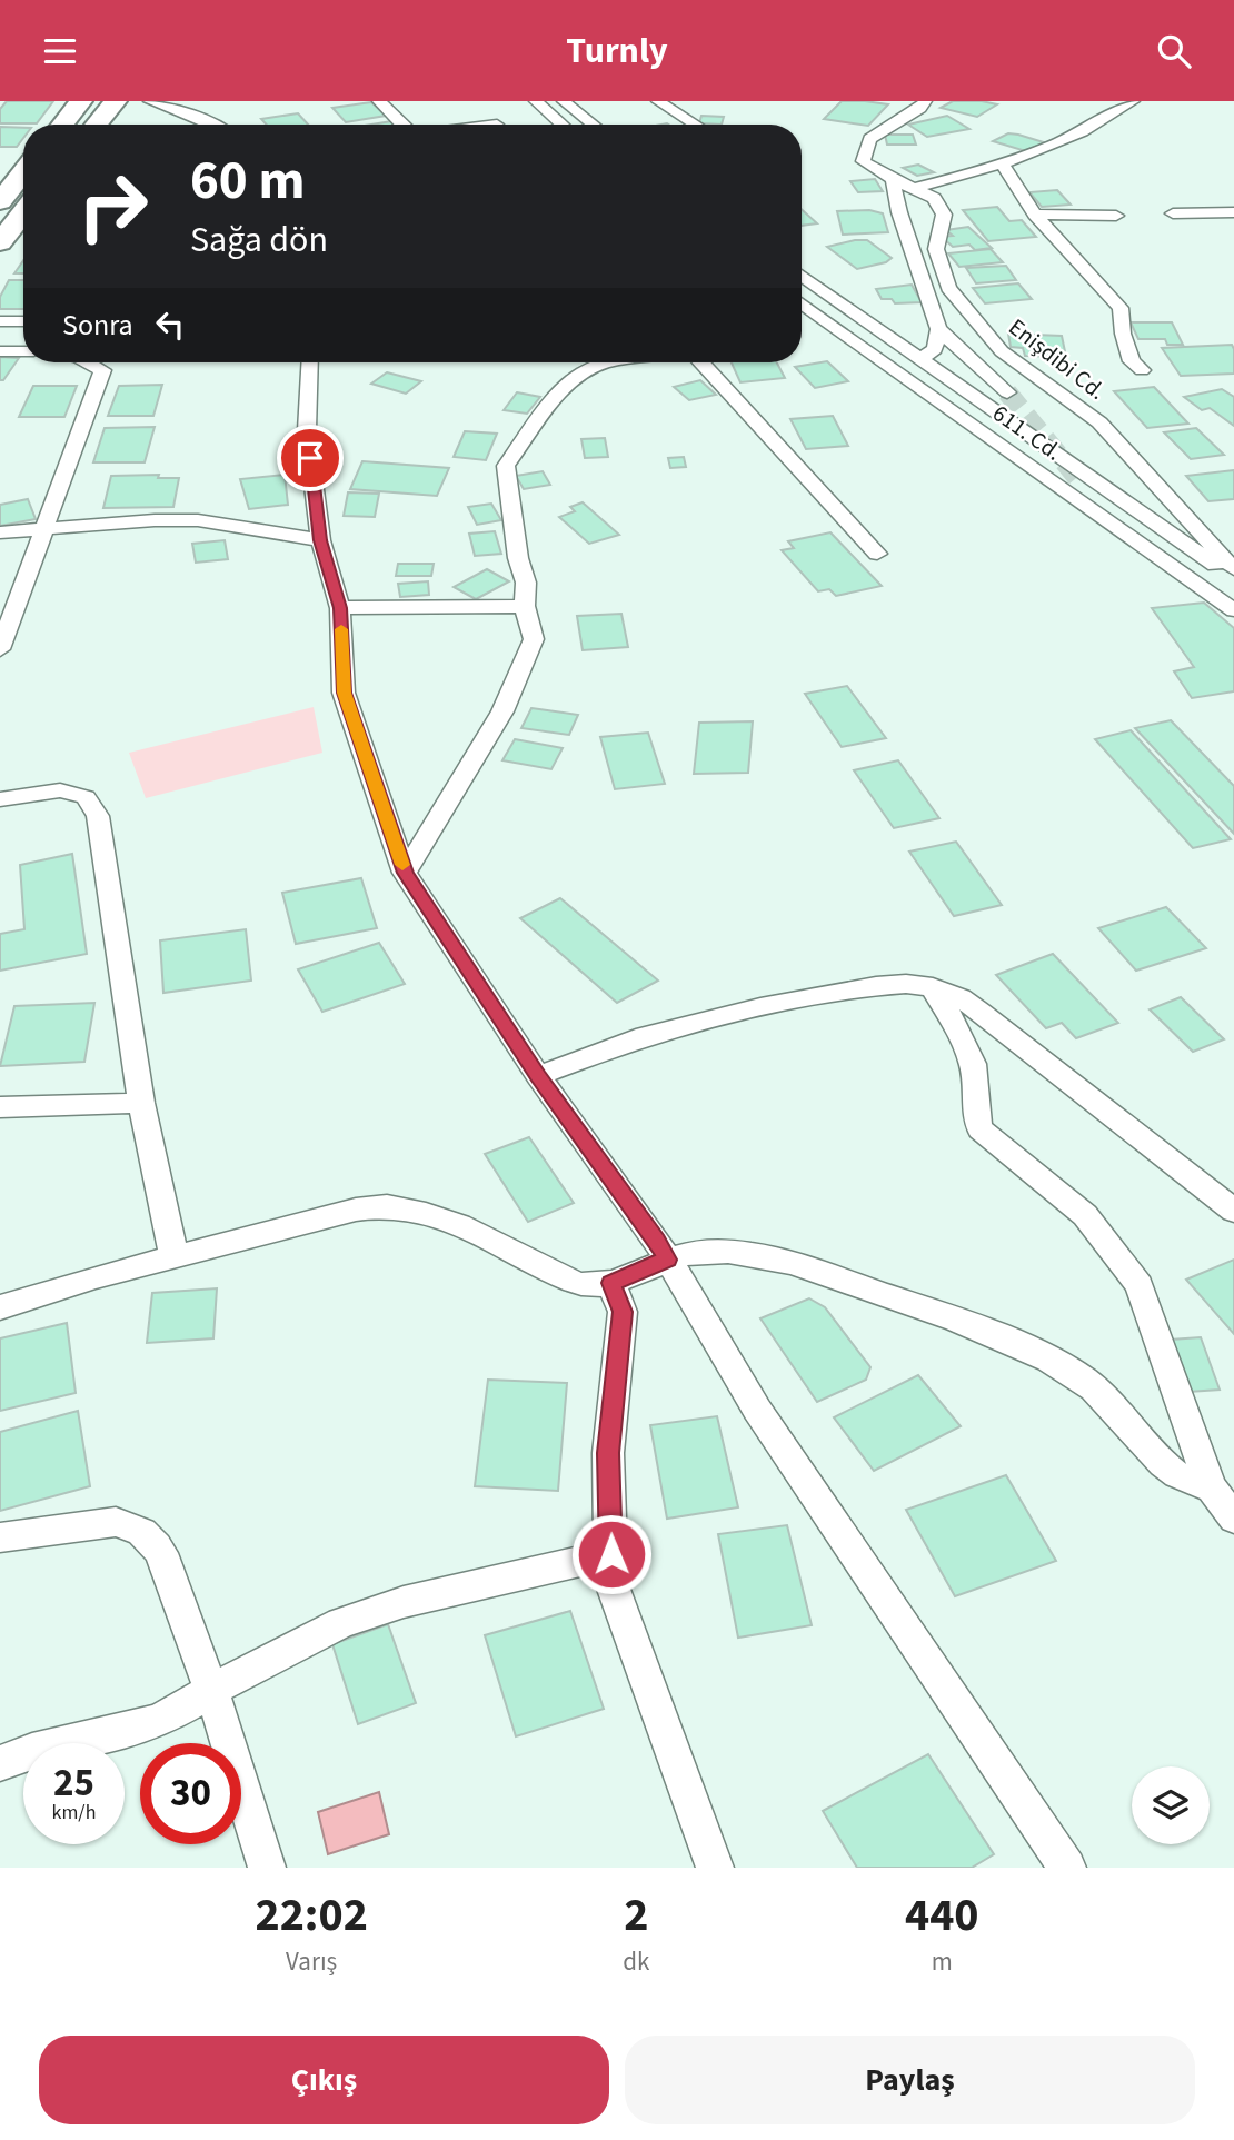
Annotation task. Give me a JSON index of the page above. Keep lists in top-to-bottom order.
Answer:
{
  "streets": {
    "street": ["Enişdibi Cd.", "611. Cd."]
  },
  "page": {
    "header": "Turnly",
    "turn": ["60 m", "Sağa dön"],
    "then": "Sonra",
    "speed": "25 km/h",
    "limit": "30",
    "eta": [
      "22:02",
      "Varış",
      "2",
      "dk",
      "440",
      "m"
    ],
    "buttons": ["Çıkış", "Paylaş"]
  }
}
